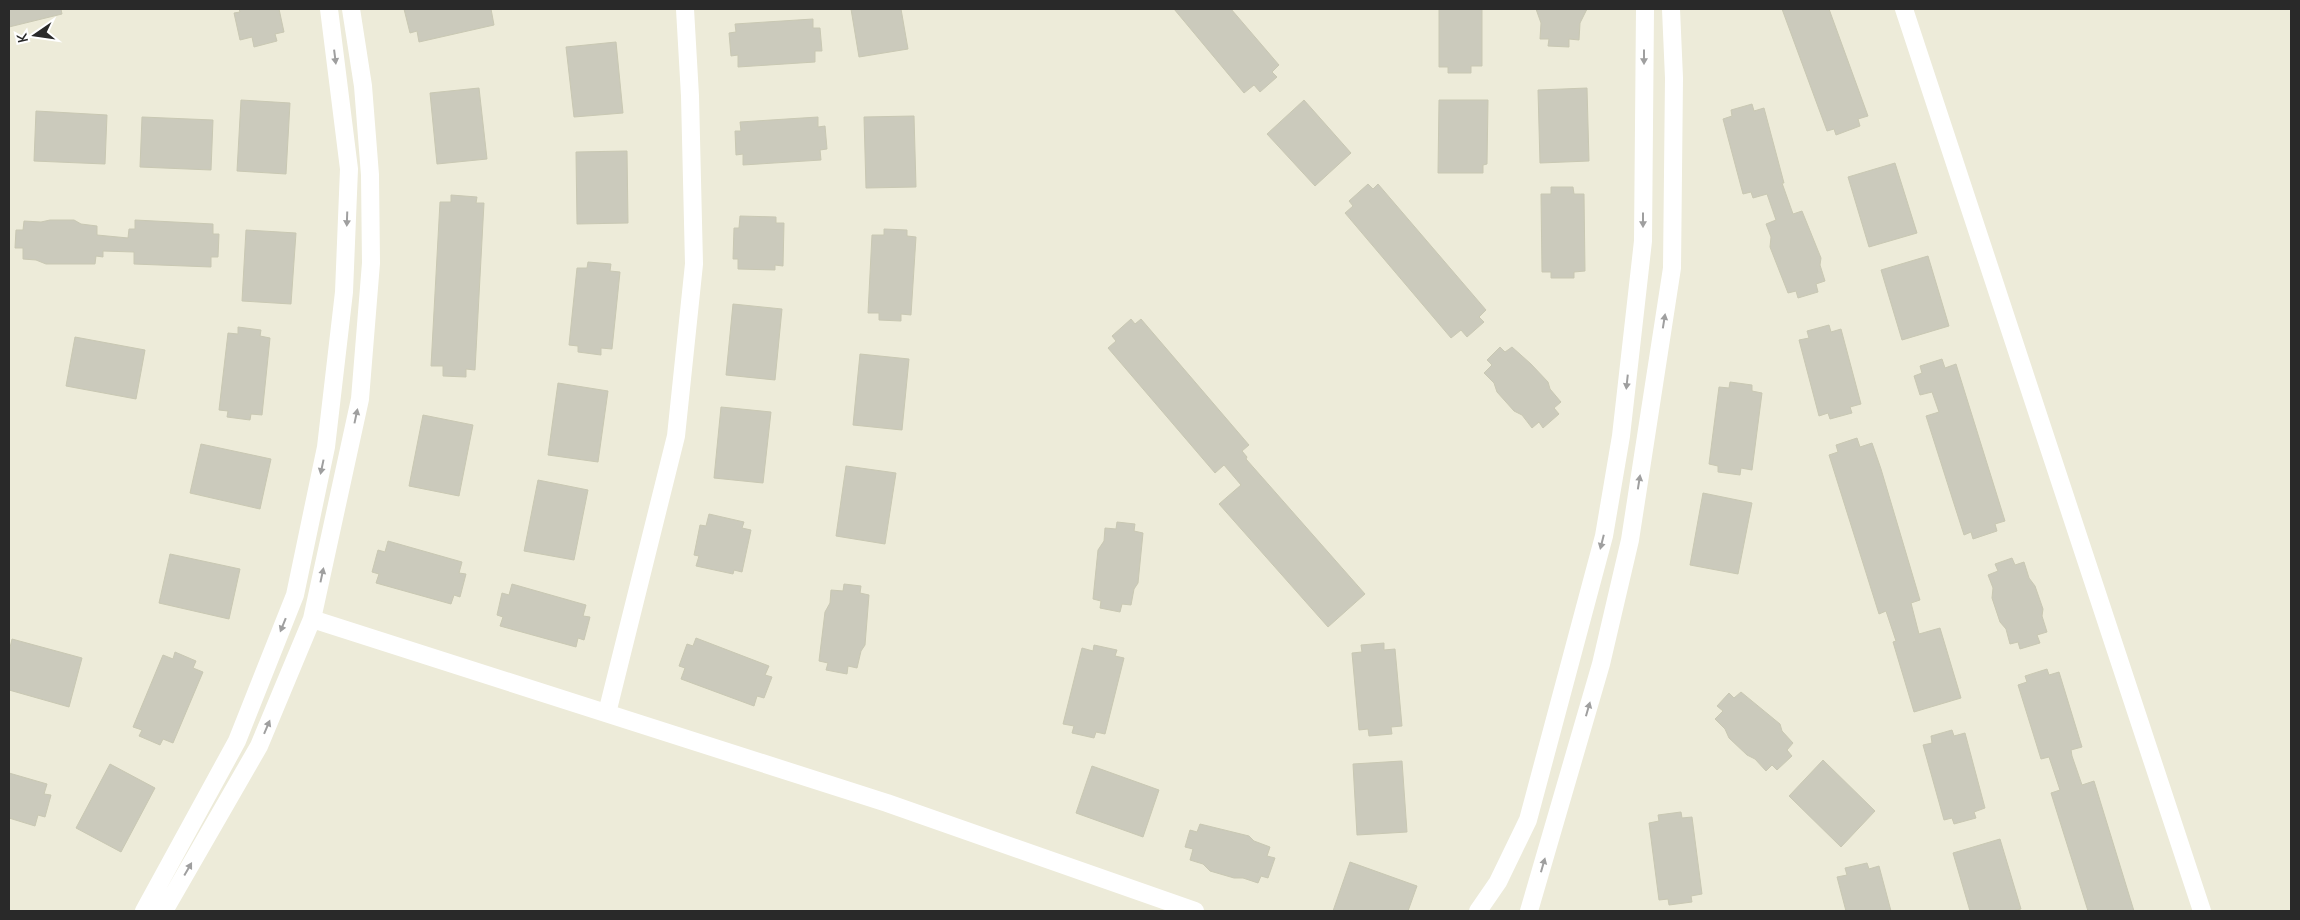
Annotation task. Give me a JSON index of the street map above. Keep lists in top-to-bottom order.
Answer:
{
  "north": "left"
}
